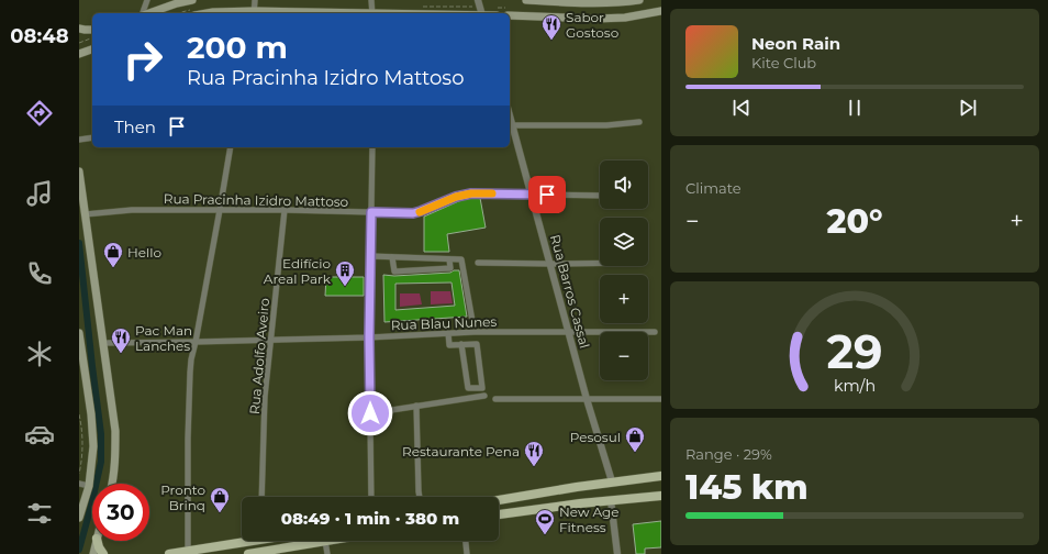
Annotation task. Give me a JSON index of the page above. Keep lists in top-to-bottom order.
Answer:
{
  "streets": {
    "street": [
      "Rua Pracinha Izidro Mattoso",
      "Rua Barros Cassal",
      "Rua Blau Nunes",
      "Rua Adolfo Aveiro"
    ]
  },
  "crossings": [
    ["Rua Pracinha Izidro Mattoso", "Rua Barros Cassal"],
    ["Rua Pracinha Izidro Mattoso", "Rua Adolfo Aveiro"],
    ["Rua Barros Cassal", "Rua Blau Nunes"],
    ["Rua Blau Nunes", "Rua Adolfo Aveiro"]
  ],
  "places": {
    "restaurant": ["Sabor Gostoso", "Pac Man Lanches", "Restaurante Pena"],
    "shop": ["Hello", "Pesosul", "Pronto Brinq"],
    "building": ["Edifício Areal Park"],
    "sports": ["New Age Fitness"]
  },
  "page": {
    "tabs": "08:48",
    "turn": ["200 m", "Rua Pracinha Izidro Mattoso"],
    "song": ["Neon Rain", "Kite Club"],
    "then": "Then",
    "tile": [
      "Climate",
      ["Range · 29%", "145 km"]
    ],
    "map_buttons": ["+", "−"],
    "heat": ["−", "20°", "+"],
    "limit": "30",
    "trip": "08:49 · 1 min · 380 m",
    "gauge": ["29", "km/h"]
  }
}
